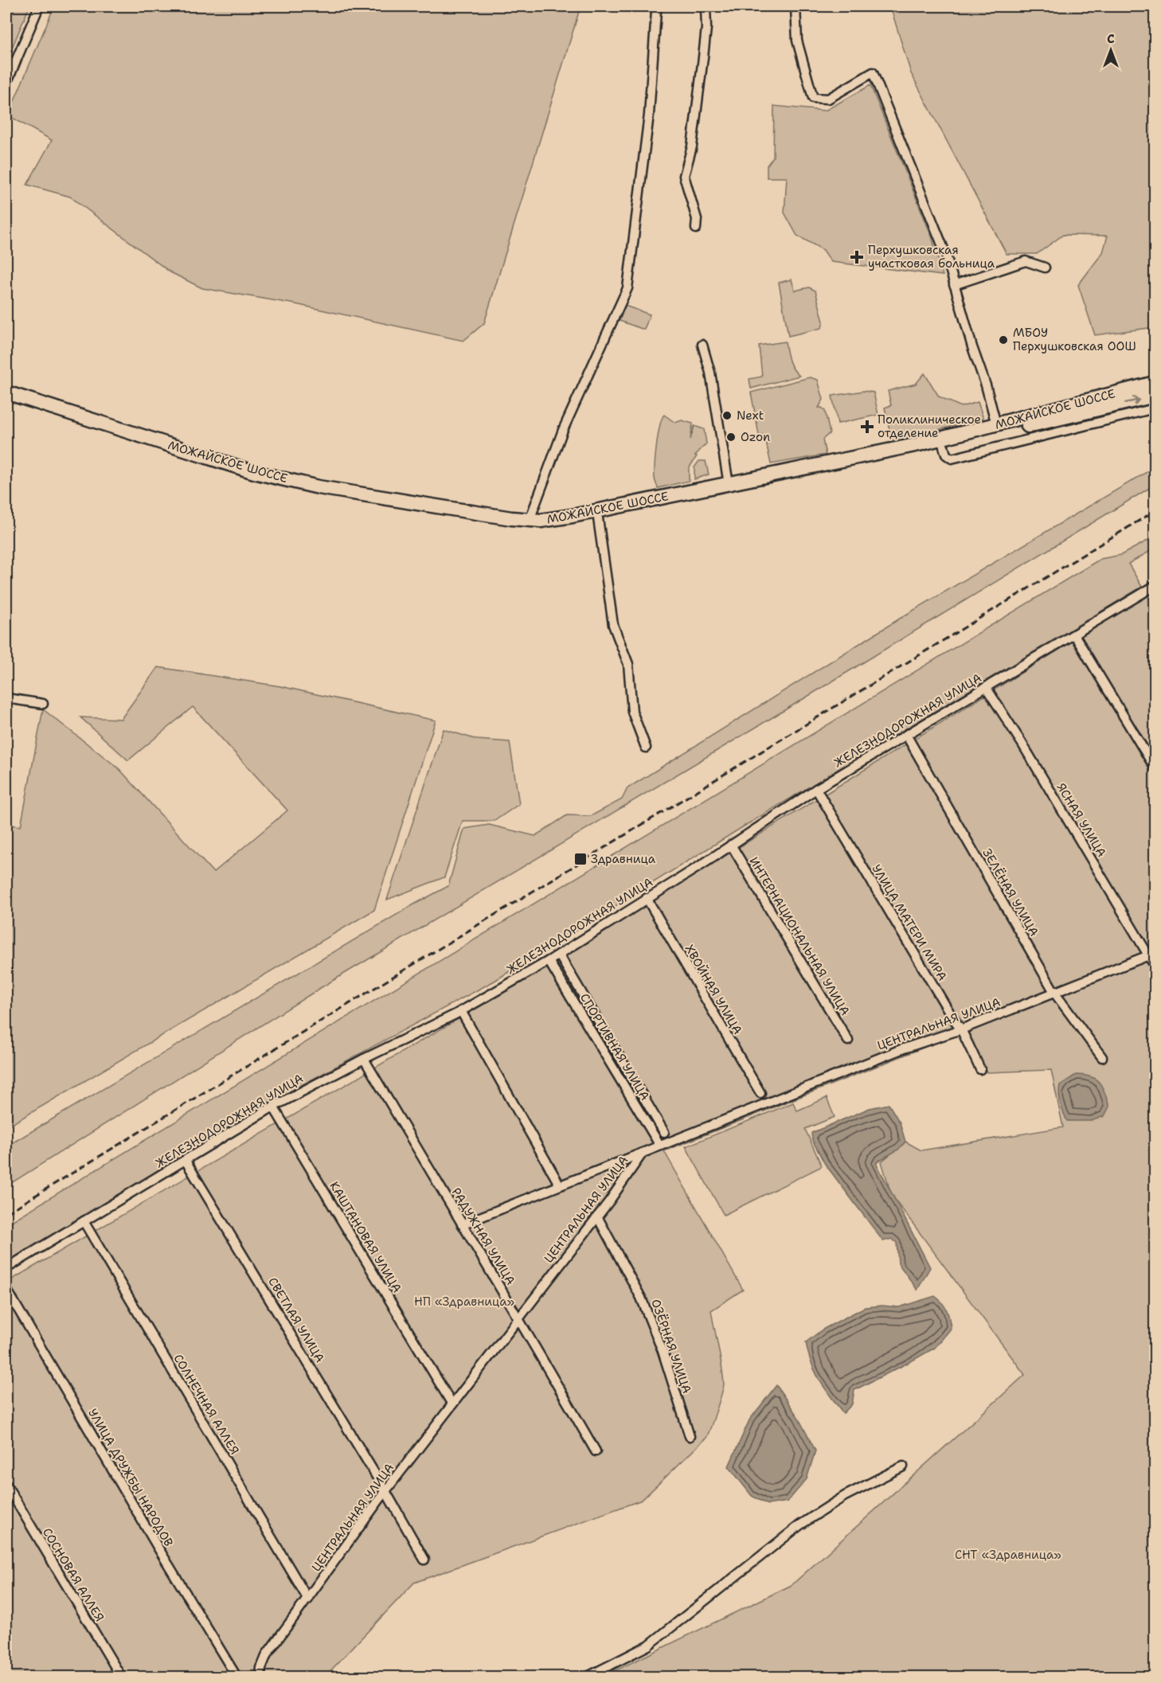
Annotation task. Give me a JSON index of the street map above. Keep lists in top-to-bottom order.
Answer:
{
  "streets": {
    "main road": ["МОЖАЙСКОЕ ШОССЕ"],
    "street": [
      "ЖЕЛЕЗНОДОРОЖНАЯ УЛИЦА",
      "ЯСНАЯ УЛИЦА",
      "ЗЕЛЁНАЯ УЛИЦА",
      "УЛИЦА МАТЕРИ МИРА",
      "ИНТЕРНАЦИОНАЛЬНАЯ УЛИЦА",
      "ХВОЙНАЯ УЛИЦА",
      "ЦЕНТРАЛЬНАЯ УЛИЦА",
      "СПОРТИВНАЯ УЛИЦА",
      "РАДУЖНАЯ УЛИЦА",
      "КАШТАНОВАЯ УЛИЦА",
      "СВЕТЛАЯ УЛИЦА",
      "ОЗЁРНАЯ УЛИЦА",
      "СОЛНЕЧНАЯ АЛЛЕЯ",
      "УЛИЦА ДРУЖБЫ НАРОДОВ",
      "СОСНОВАЯ АЛЛЕЯ"
    ]
  },
  "crossings": [
    ["ЖЕЛЕЗНОДОРОЖНАЯ УЛИЦА", "ЯСНАЯ УЛИЦА"],
    ["ЖЕЛЕЗНОДОРОЖНАЯ УЛИЦА", "ЗЕЛЁНАЯ УЛИЦА"],
    ["ЖЕЛЕЗНОДОРОЖНАЯ УЛИЦА", "УЛИЦА МАТЕРИ МИРА"],
    ["ЖЕЛЕЗНОДОРОЖНАЯ УЛИЦА", "ИНТЕРНАЦИОНАЛЬНАЯ УЛИЦА"],
    ["ЖЕЛЕЗНОДОРОЖНАЯ УЛИЦА", "ХВОЙНАЯ УЛИЦА"],
    ["ЖЕЛЕЗНОДОРОЖНАЯ УЛИЦА", "СПОРТИВНАЯ УЛИЦА"],
    ["ЖЕЛЕЗНОДОРОЖНАЯ УЛИЦА", "РАДУЖНАЯ УЛИЦА"],
    ["ЖЕЛЕЗНОДОРОЖНАЯ УЛИЦА", "КАШТАНОВАЯ УЛИЦА"],
    ["ЖЕЛЕЗНОДОРОЖНАЯ УЛИЦА", "СВЕТЛАЯ УЛИЦА"],
    ["ЖЕЛЕЗНОДОРОЖНАЯ УЛИЦА", "СОЛНЕЧНАЯ АЛЛЕЯ"],
    ["ЯСНАЯ УЛИЦА", "ЦЕНТРАЛЬНАЯ УЛИЦА"],
    ["ЗЕЛЁНАЯ УЛИЦА", "ЦЕНТРАЛЬНАЯ УЛИЦА"],
    ["УЛИЦА МАТЕРИ МИРА", "ЦЕНТРАЛЬНАЯ УЛИЦА"],
    ["ЦЕНТРАЛЬНАЯ УЛИЦА", "СПОРТИВНАЯ УЛИЦА"],
    ["ЦЕНТРАЛЬНАЯ УЛИЦА", "РАДУЖНАЯ УЛИЦА"],
    ["ЦЕНТРАЛЬНАЯ УЛИЦА", "КАШТАНОВАЯ УЛИЦА"],
    ["ЦЕНТРАЛЬНАЯ УЛИЦА", "СВЕТЛАЯ УЛИЦА"],
    ["ЦЕНТРАЛЬНАЯ УЛИЦА", "ОЗЁРНАЯ УЛИЦА"],
    ["ЦЕНТРАЛЬНАЯ УЛИЦА", "СОЛНЕЧНАЯ АЛЛЕЯ"]
  ],
  "parks": ["НП «Здравница»", "СНТ «Здравница»"],
  "places": {
    "health": ["Перхушковская участковая больница", "Поликлиническое отделение"],
    "other": ["МБОУ Перхушковская ООШ", "Next", "Ozon"],
    "transit": ["Здравница"]
  },
  "north": "top"
}
